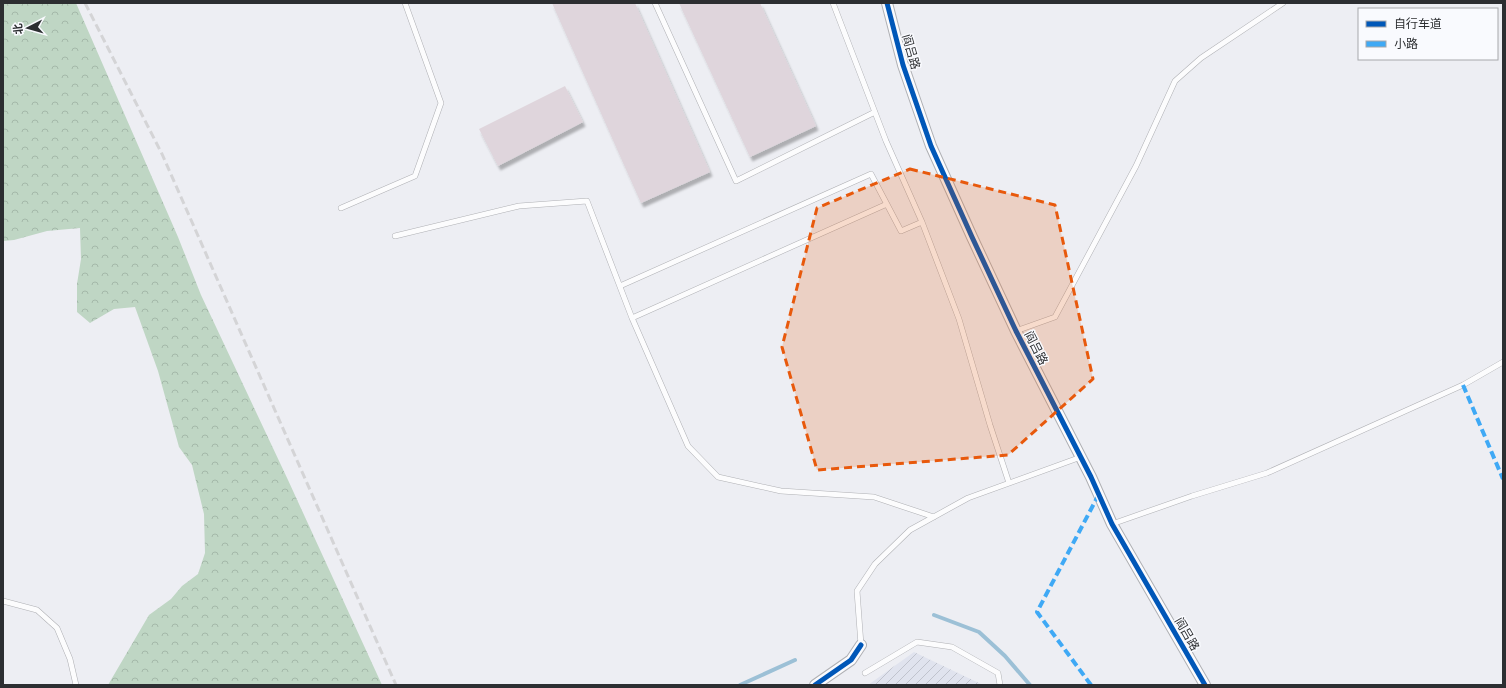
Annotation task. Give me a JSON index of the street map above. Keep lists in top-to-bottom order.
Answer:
{
  "streets": {
    "street": ["阎吕路"]
  },
  "legend": ["自行车道", "小路"],
  "north": "left"
}
